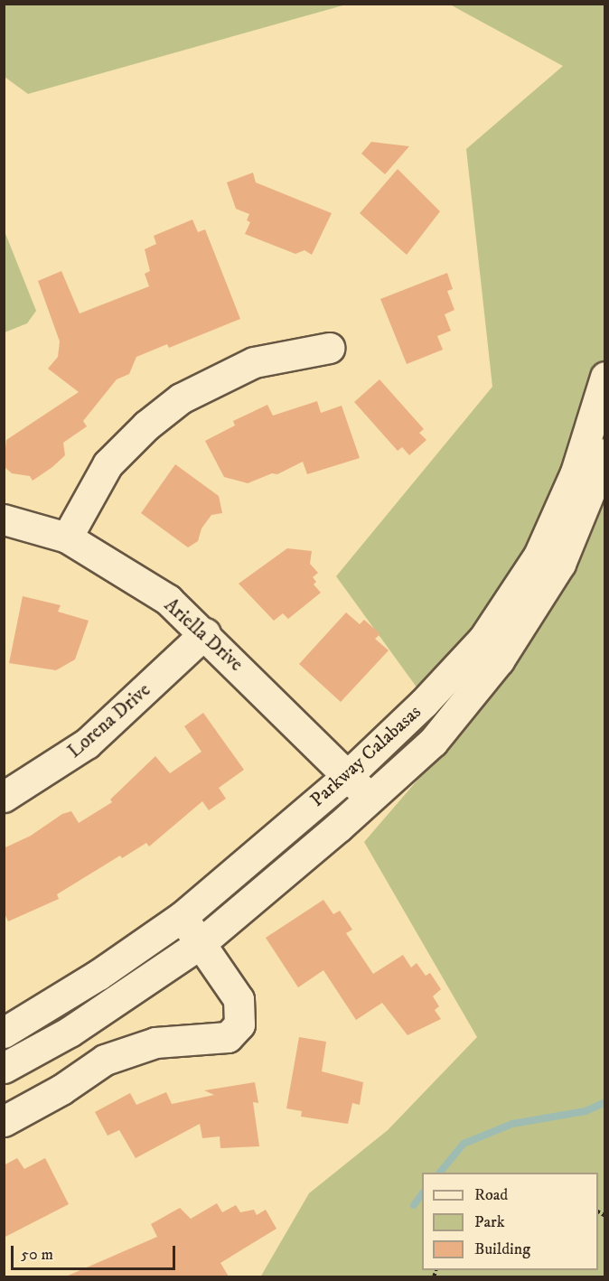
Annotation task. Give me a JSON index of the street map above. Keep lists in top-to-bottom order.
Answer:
{
  "streets": {
    "street": ["Ariella Drive", "Lorena Drive", "Parkway Calabasas"]
  },
  "crossings": [
    ["Ariella Drive", "Lorena Drive"],
    ["Ariella Drive", "Parkway Calabasas"]
  ],
  "legend": ["Road", "Park", "Building"],
  "scale_bar": "50 m"
}
